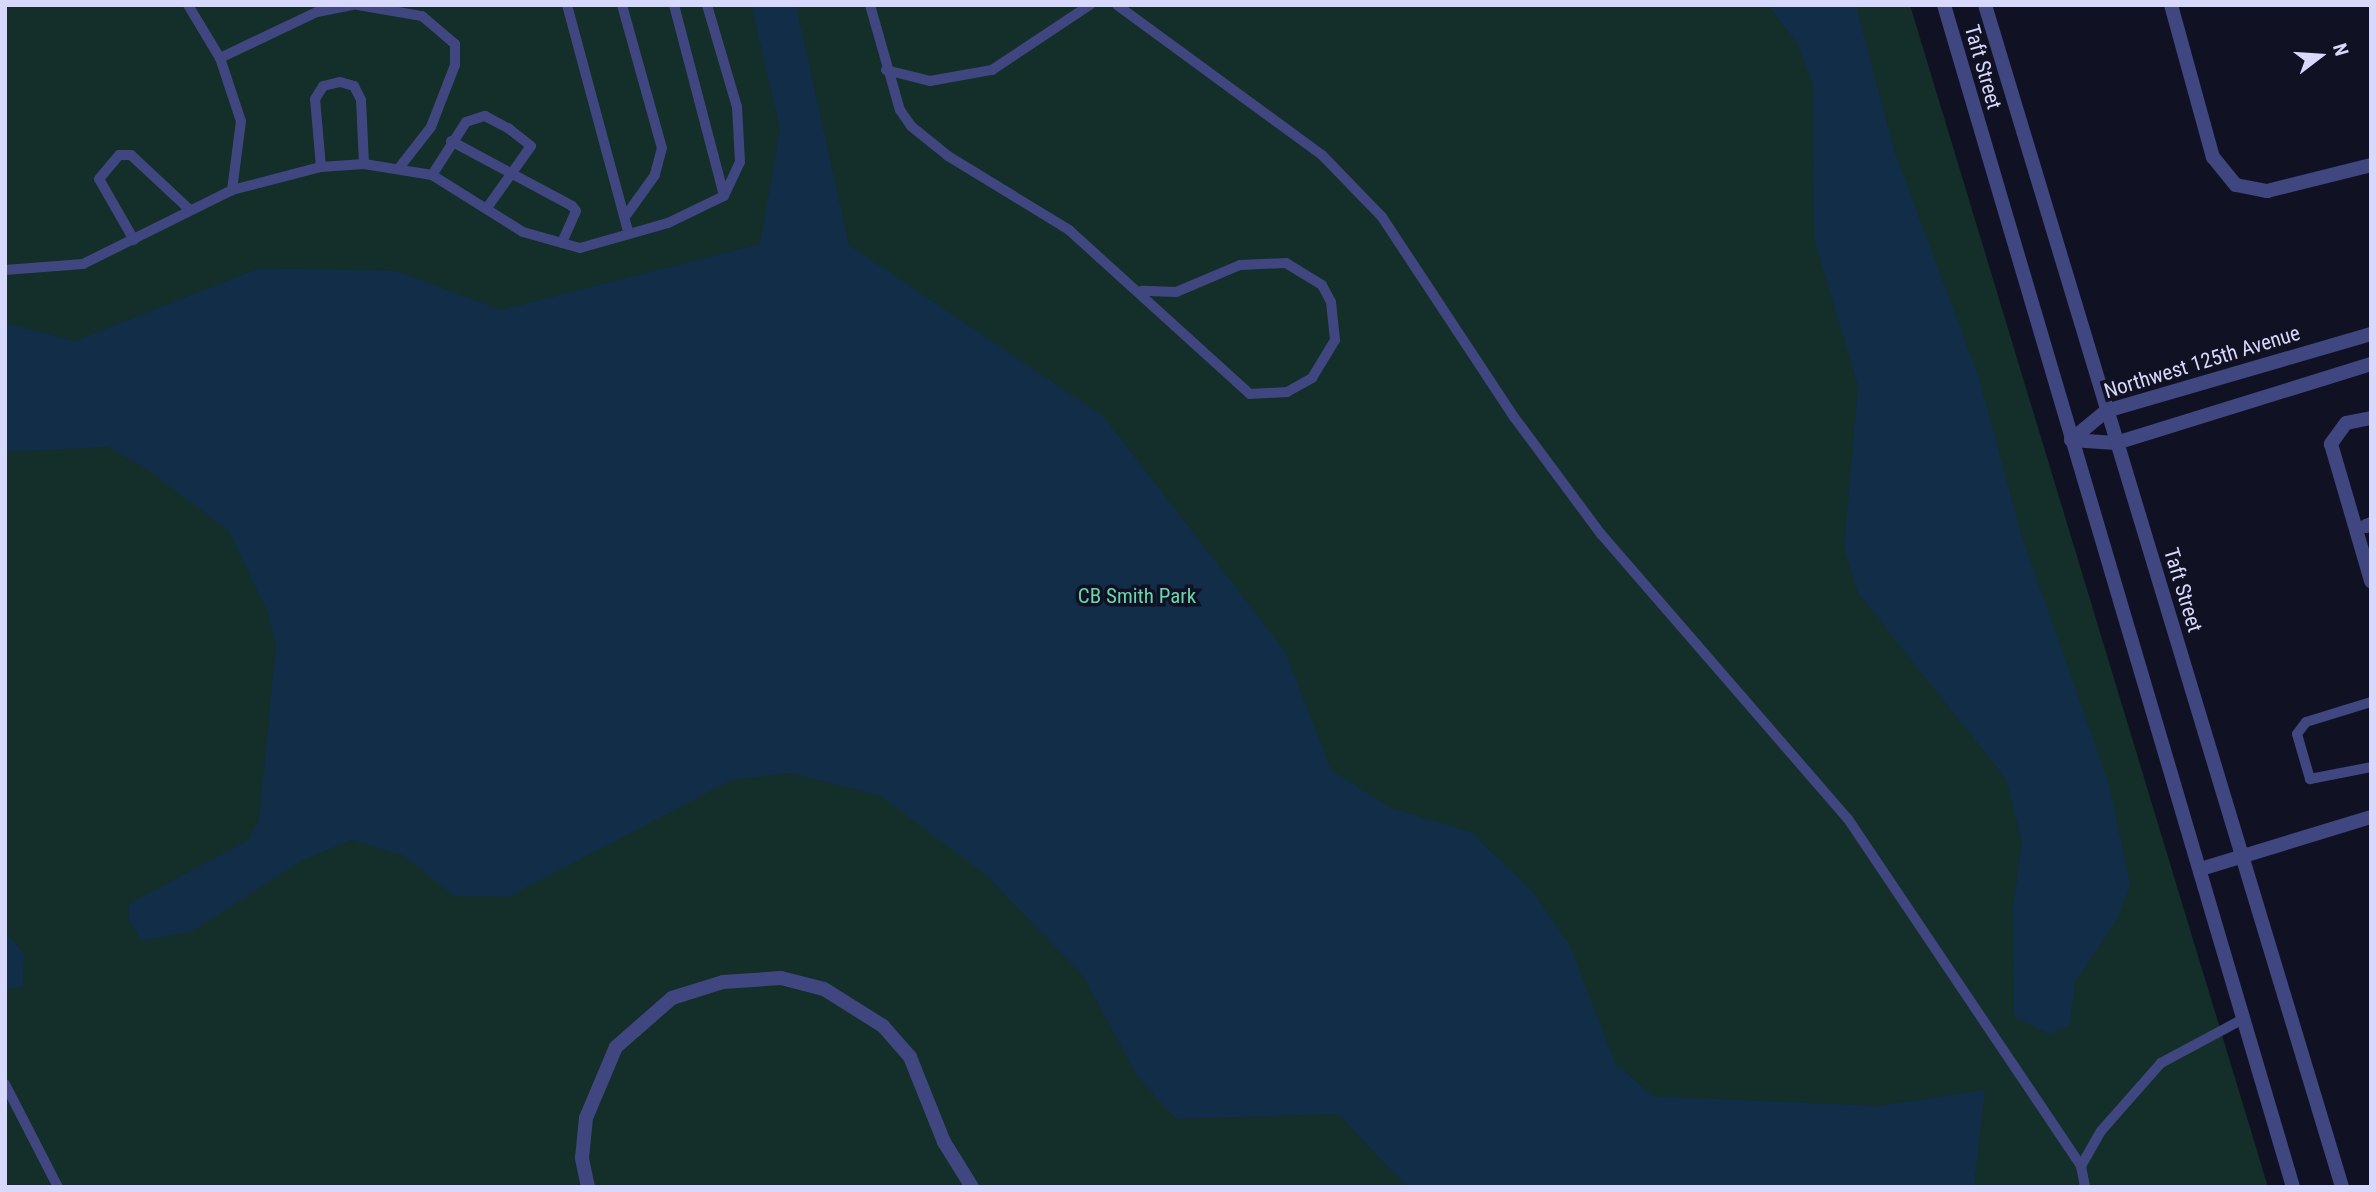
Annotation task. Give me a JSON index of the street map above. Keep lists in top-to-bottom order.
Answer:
{
  "streets": {
    "street": ["Taft Street", "Northwest 125th Avenue"]
  },
  "crossings": [
    ["Taft Street", "Northwest 125th Avenue"]
  ],
  "parks": ["CB Smith Park"],
  "north": "right"
}
